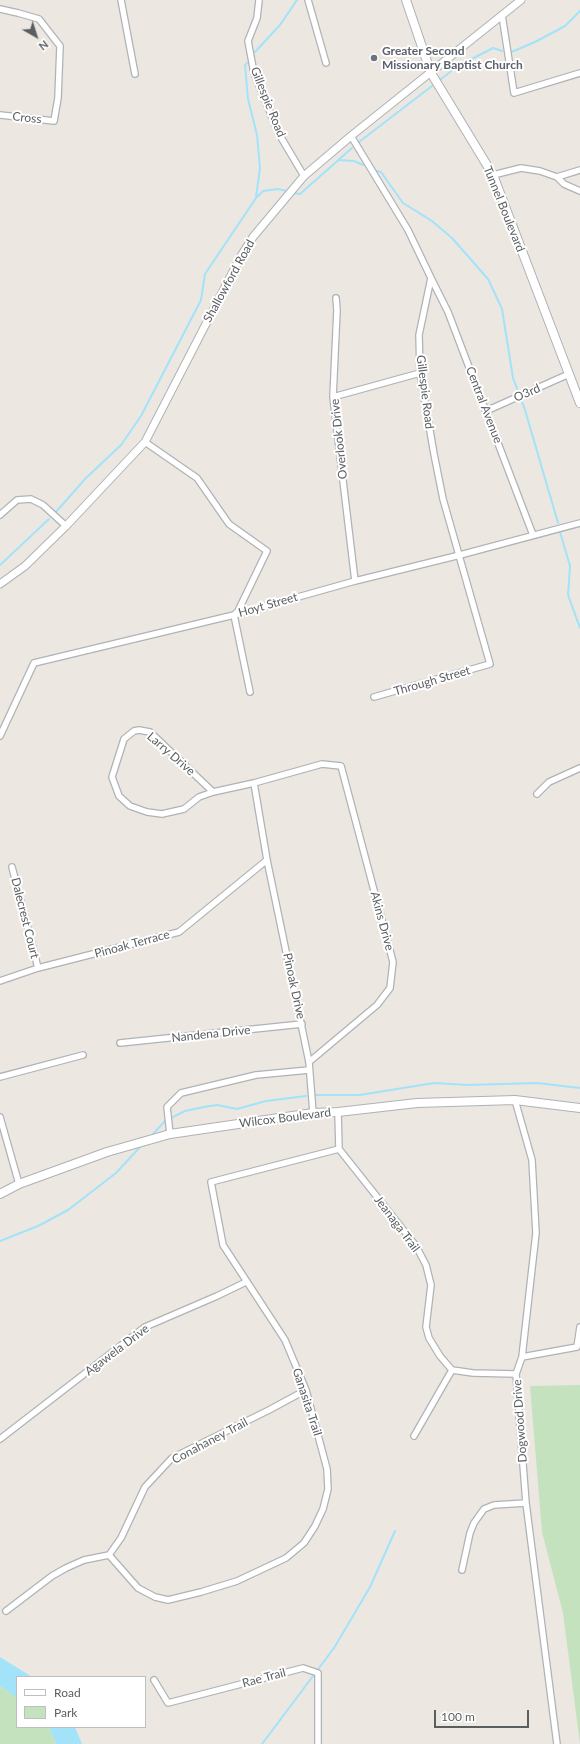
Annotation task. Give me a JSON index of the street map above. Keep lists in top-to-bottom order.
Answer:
{
  "streets": {
    "main road": ["Tunnel Boulevard", "Wilcox Boulevard"],
    "street": [
      "Gillespie Road",
      "Cross",
      "Shallowford Road",
      "O3rd",
      "Central Avenue",
      "Overlook Drive",
      "Hoyt Street",
      "Through Street",
      "Larry Drive",
      "Dalecrest Court",
      "Akins Drive",
      "Pinoak Terrace",
      "Pinoak Drive",
      "Nandena Drive",
      "Jeanaga Trail",
      "Agawela Drive",
      "Ganasita Trail",
      "Dogwood Drive",
      "Conahaney Trail",
      "Rae Trail"
    ]
  },
  "crossings": [
    ["Gillespie Road", "Shallowford Road"],
    ["Gillespie Road", "Central Avenue"],
    ["Gillespie Road", "Hoyt Street"],
    ["Gillespie Road", "Through Street"],
    ["Tunnel Boulevard", "Shallowford Road"],
    ["Tunnel Boulevard", "O3rd"],
    ["O3rd", "Central Avenue"],
    ["Central Avenue", "Hoyt Street"],
    ["Overlook Drive", "Hoyt Street"],
    ["Larry Drive", "Akins Drive"],
    ["Larry Drive", "Pinoak Drive"],
    ["Dalecrest Court", "Pinoak Terrace"],
    ["Akins Drive", "Pinoak Drive"],
    ["Pinoak Terrace", "Pinoak Drive"],
    ["Pinoak Drive", "Nandena Drive"],
    ["Pinoak Drive", "Wilcox Boulevard"],
    ["Wilcox Boulevard", "Dogwood Drive"],
    ["Jeanaga Trail", "Ganasita Trail"],
    ["Agawela Drive", "Ganasita Trail"],
    ["Ganasita Trail", "Conahaney Trail"]
  ],
  "places": ["Greater Second Missionary Baptist Church"],
  "legend": ["Road", "Park"],
  "scale_bar": "100 m",
  "north": "bottom right"
}
